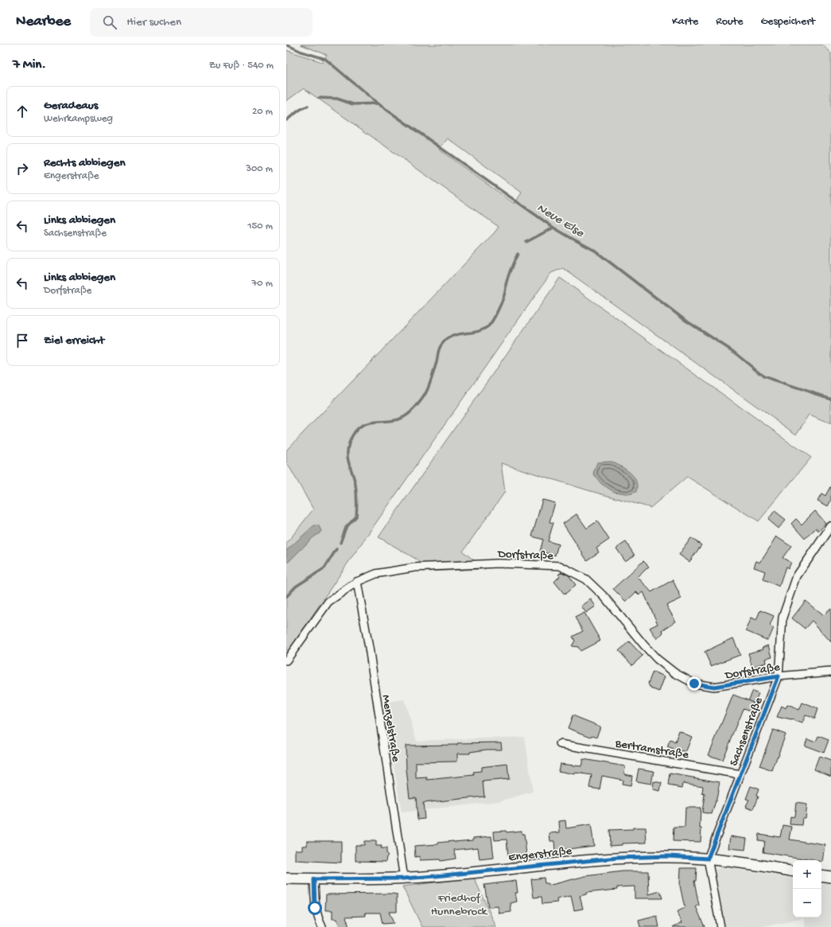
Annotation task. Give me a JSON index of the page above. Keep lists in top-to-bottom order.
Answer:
{
  "streets": {
    "main road": ["Engerstraße"],
    "street": [
      "Dorfstraße",
      "Menzelstraße",
      "Sachsenstraße",
      "Bertramstraße"
    ]
  },
  "crossings": [
    ["Dorfstraße", "Menzelstraße"],
    ["Dorfstraße", "Sachsenstraße"],
    ["Menzelstraße", "Engerstraße"],
    ["Sachsenstraße", "Bertramstraße"],
    ["Sachsenstraße", "Engerstraße"]
  ],
  "water": ["Neue Else"],
  "parks": ["Friedhof Hunnebrock"],
  "page": {
    "header": "Nearbee",
    "search": "Hier suchen",
    "nav": ["Karte", "Route", "Gespeichert"],
    "heading": ["7 Min.", "Zu Fuß · 540 m"],
    "list": [
      ["Geradeaus", "Wehrkampsweg", "20 m"],
      ["Rechts abbiegen", "Engerstraße", "300 m"],
      ["Links abbiegen", "Sachsenstraße", "150 m"],
      ["Links abbiegen", "Dorfstraße", "70 m"],
      "Ziel erreicht"
    ],
    "map_buttons": ["+", "−"]
  }
}
